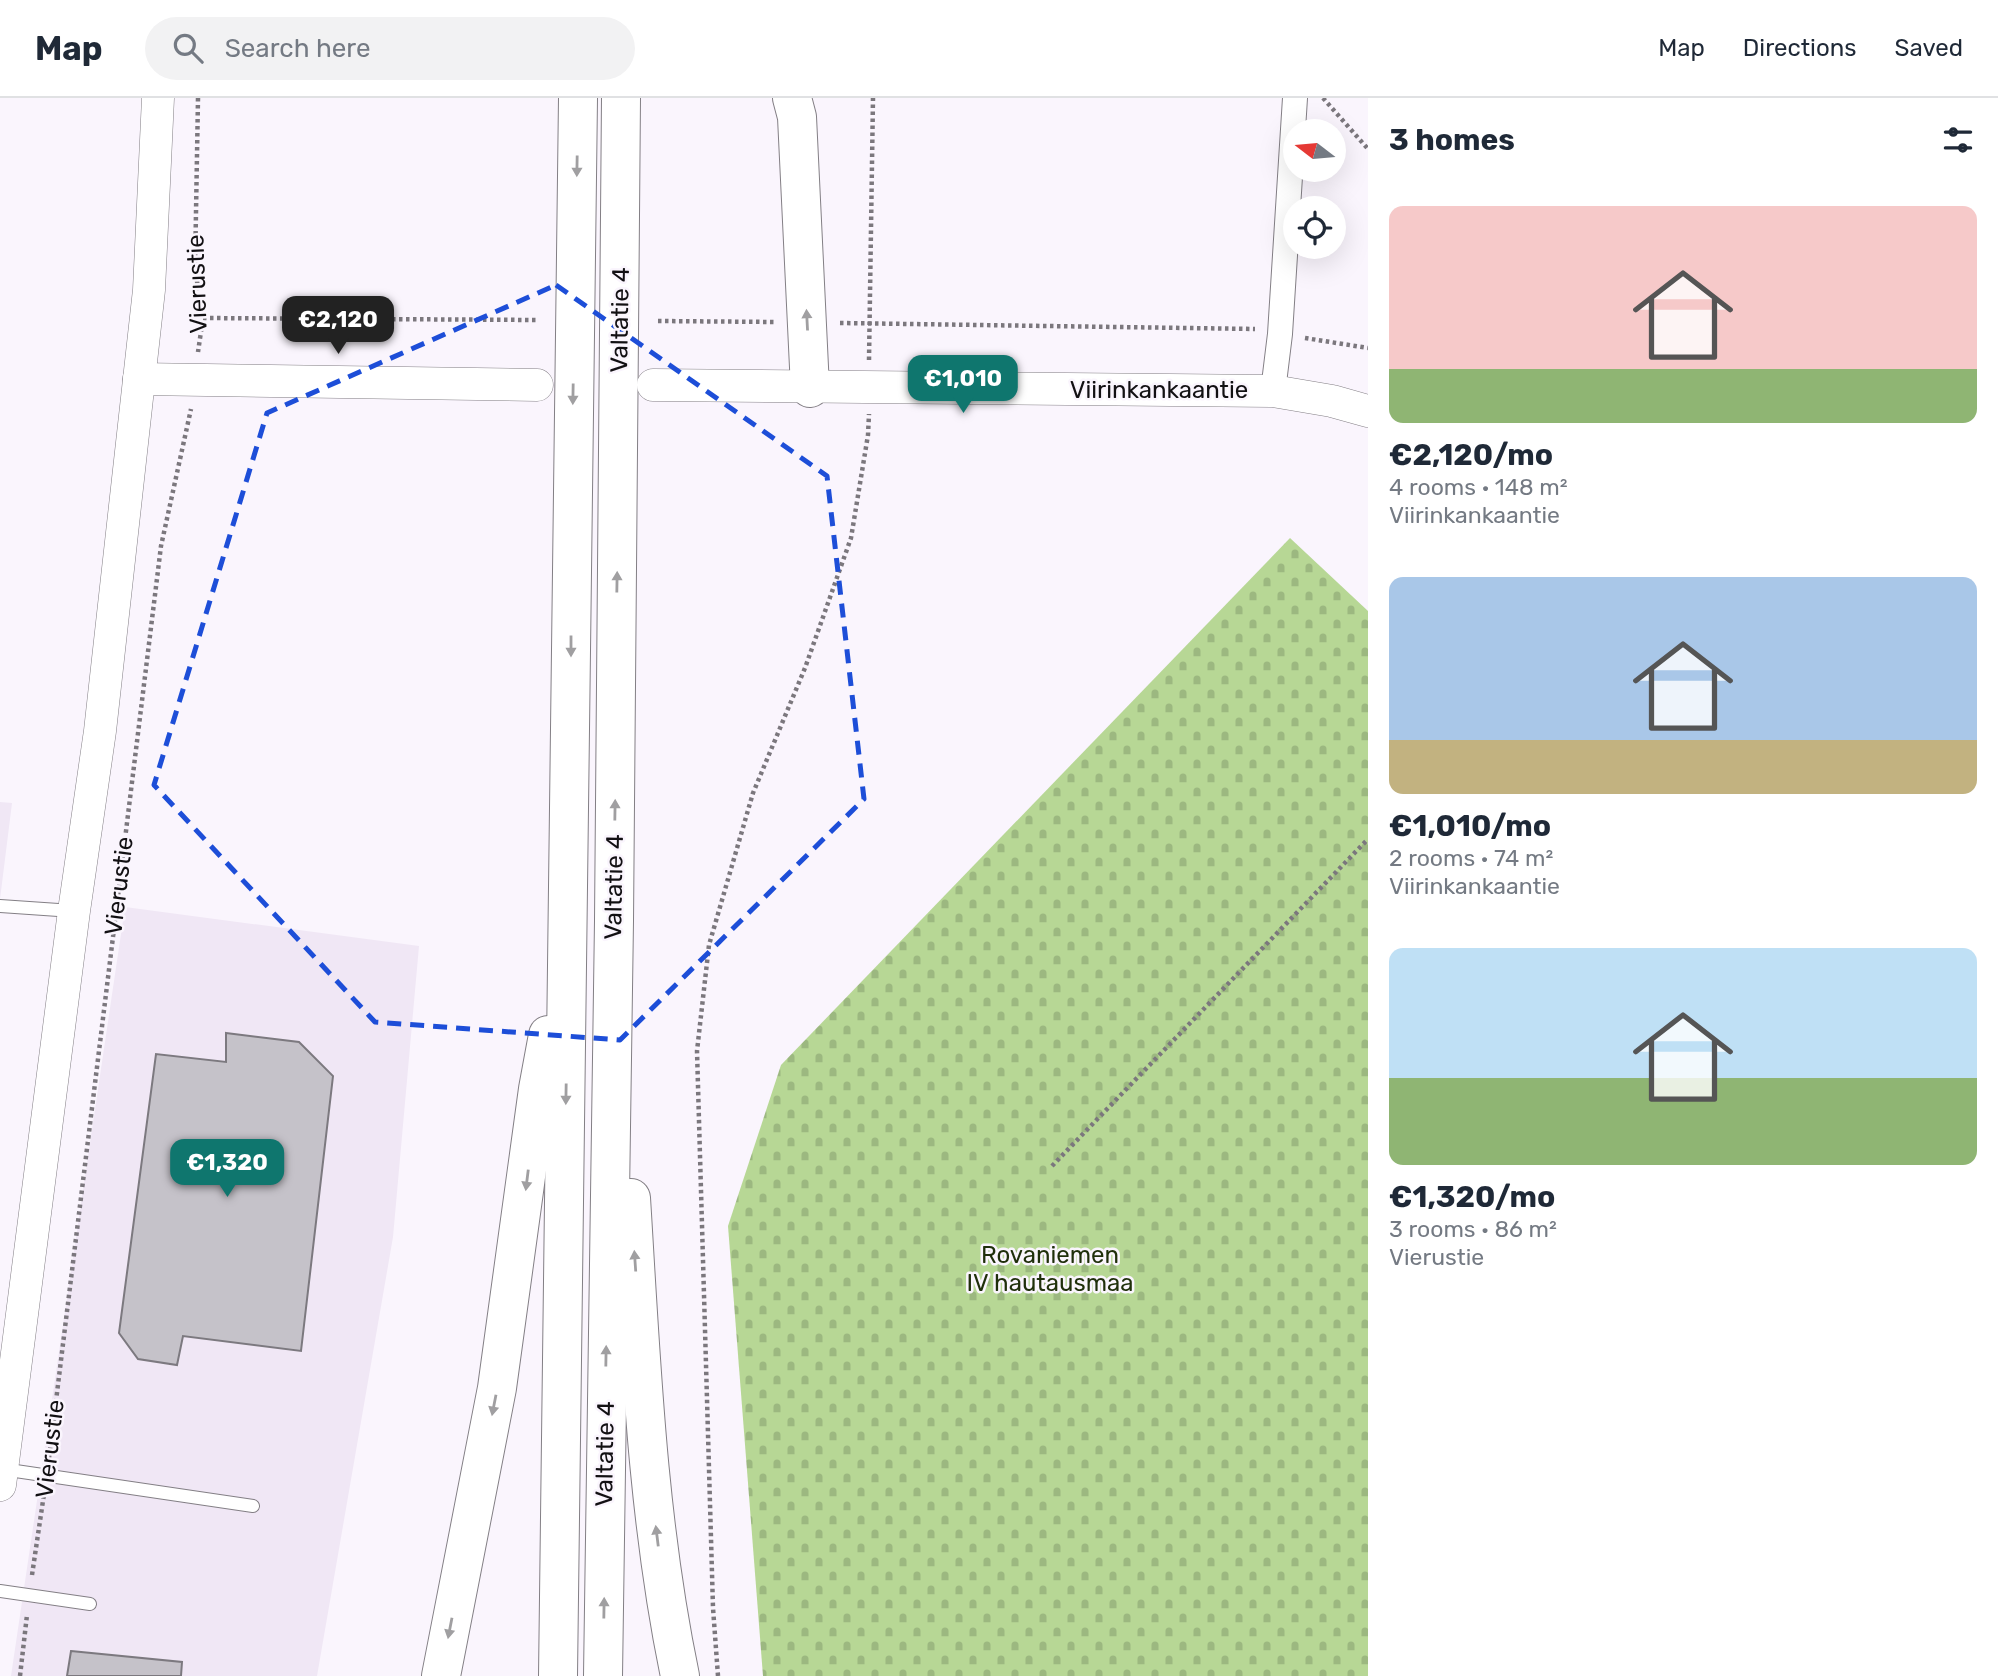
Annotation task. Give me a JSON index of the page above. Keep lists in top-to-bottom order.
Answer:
{
  "streets": {
    "highway": ["Valtatie 4"],
    "street": ["Vierustie", "Viirinkankaantie"]
  },
  "parks": ["Rovaniemen IV hautausmaa"],
  "north": "left",
  "page": {
    "header": "Map",
    "search": "Search here",
    "nav": ["Map", "Directions", "Saved"],
    "heading": "3 homes",
    "list": [
      {
        "name": "€2,120/mo",
        "note": "4 rooms · 148 m² · Viirinkankaantie"
      },
      {
        "name": "€1,010/mo",
        "note": "2 rooms · 74 m² · Viirinkankaantie"
      },
      {
        "name": "€1,320/mo",
        "note": "3 rooms · 86 m² · Vierustie"
      }
    ],
    "price": ["€2,120", "€1,010", "€1,320"]
  }
}
